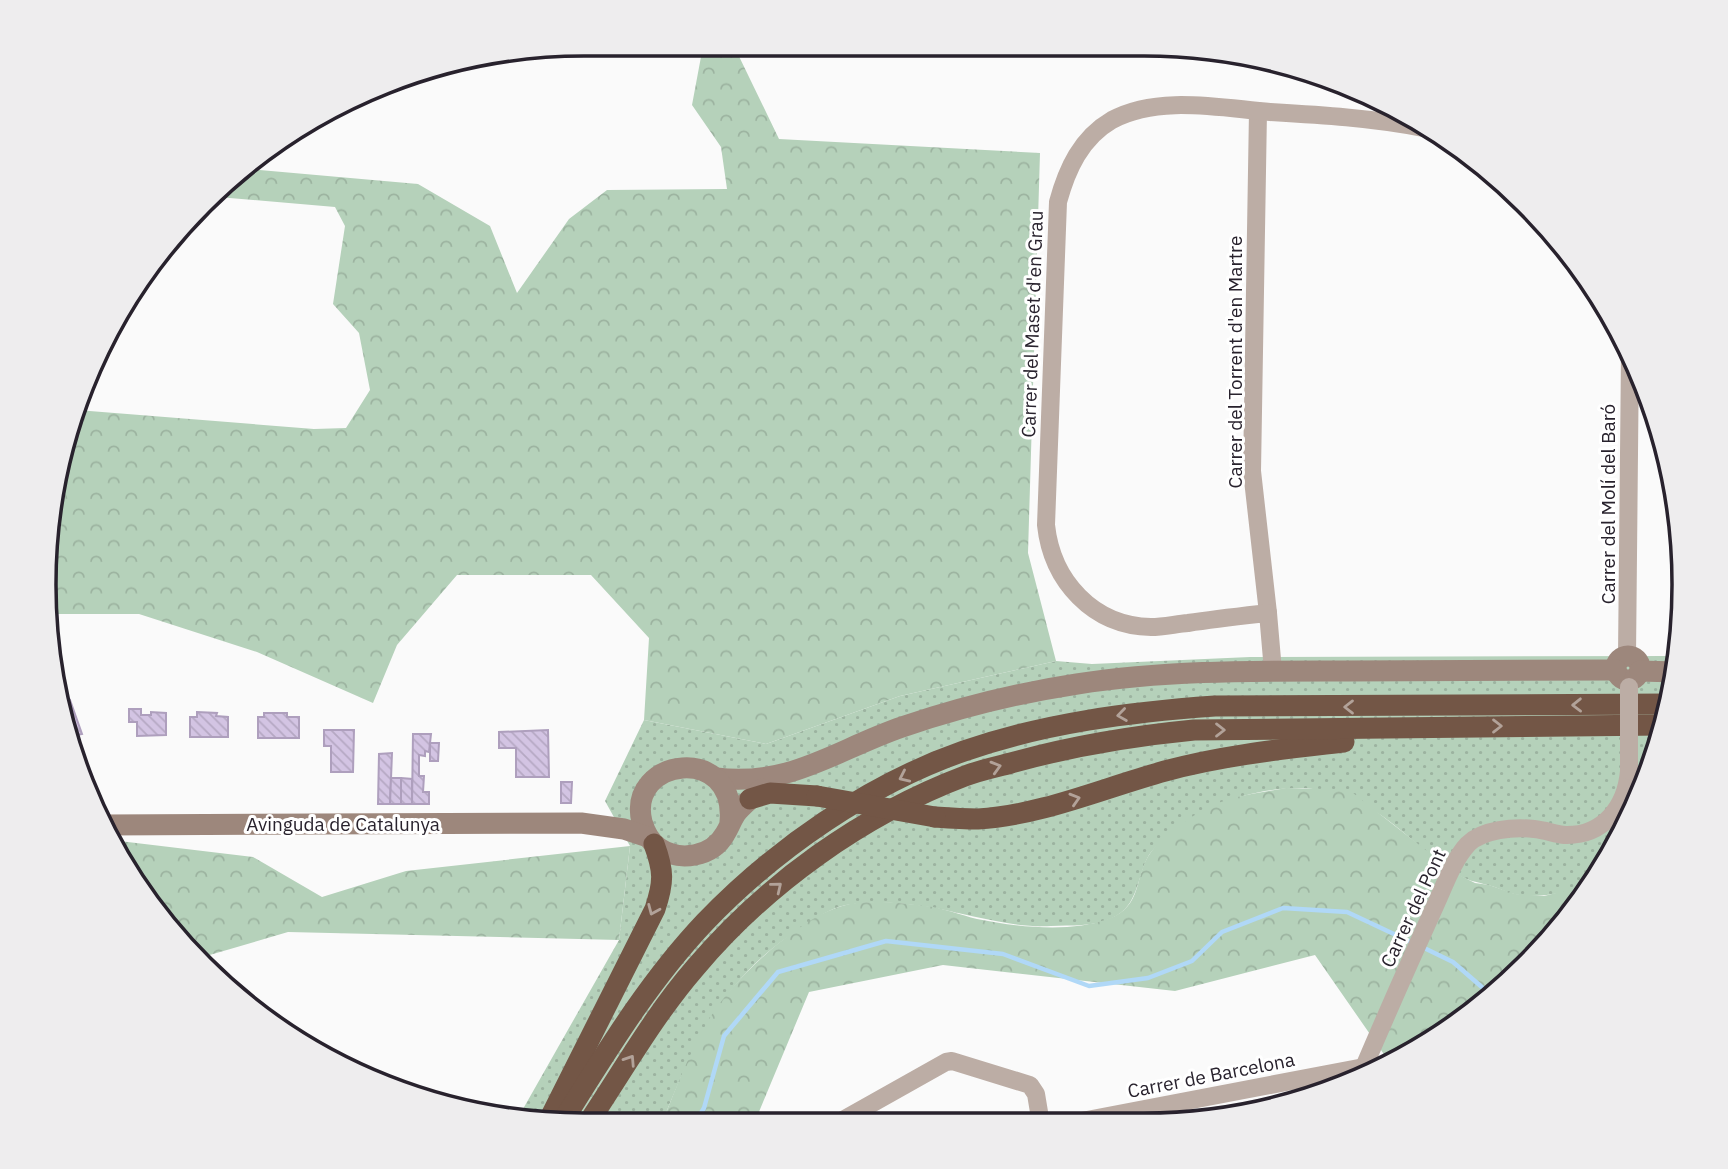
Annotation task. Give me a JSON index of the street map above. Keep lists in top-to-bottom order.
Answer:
{
  "streets": {
    "street": [
      "Carrer del Maset d'en Grau",
      "Carrer del Torrent d'en Martre",
      "Carrer del Molí del Baró",
      "Avinguda de Catalunya",
      "Carrer del Pont",
      "Carrer de Barcelona"
    ]
  },
  "crossings": [
    ["Carrer del Maset d'en Grau", "Carrer del Torrent d'en Martre"],
    ["Carrer del Molí del Baró", "Carrer del Pont"]
  ]
}
